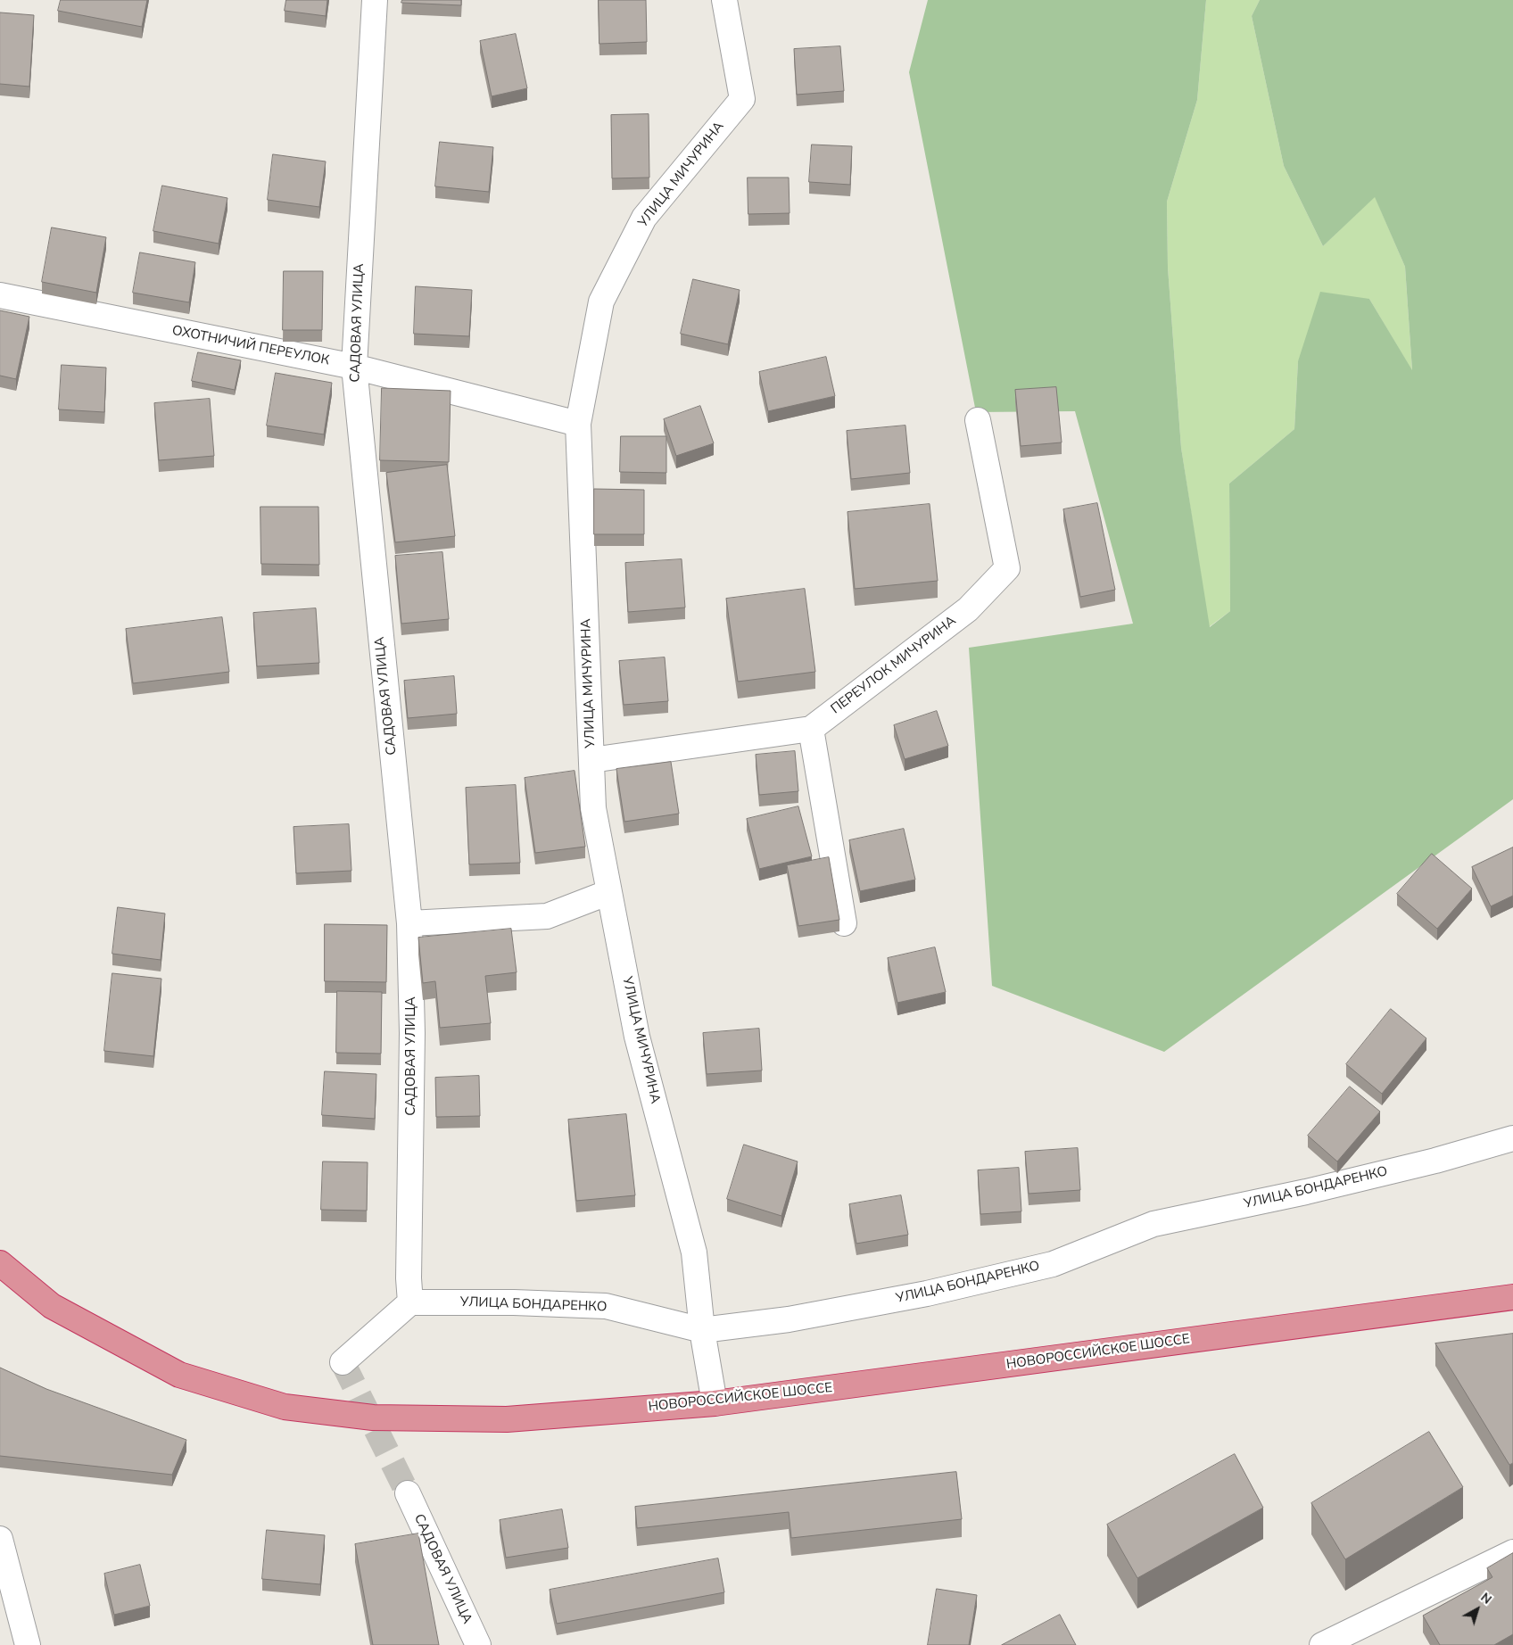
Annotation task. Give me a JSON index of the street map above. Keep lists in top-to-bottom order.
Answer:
{
  "streets": {
    "highway": ["НОВОРОССИЙСКОЕ ШОССЕ"],
    "street": [
      "УЛИЦА МИЧУРИНА",
      "САДОВАЯ УЛИЦА",
      "ОХОТНИЧИЙ ПЕРЕУЛОК",
      "ПЕРЕУЛОК МИЧУРИНА",
      "УЛИЦА БОНДАРЕНКО"
    ]
  },
  "crossings": [
    ["УЛИЦА МИЧУРИНА", "ОХОТНИЧИЙ ПЕРЕУЛОК"],
    ["УЛИЦА МИЧУРИНА", "УЛИЦА БОНДАРЕНКО"],
    ["УЛИЦА МИЧУРИНА", "НОВОРОССИЙСКОЕ ШОССЕ"],
    ["САДОВАЯ УЛИЦА", "ОХОТНИЧИЙ ПЕРЕУЛОК"],
    ["САДОВАЯ УЛИЦА", "УЛИЦА БОНДАРЕНКО"]
  ],
  "north": "top right"
}
